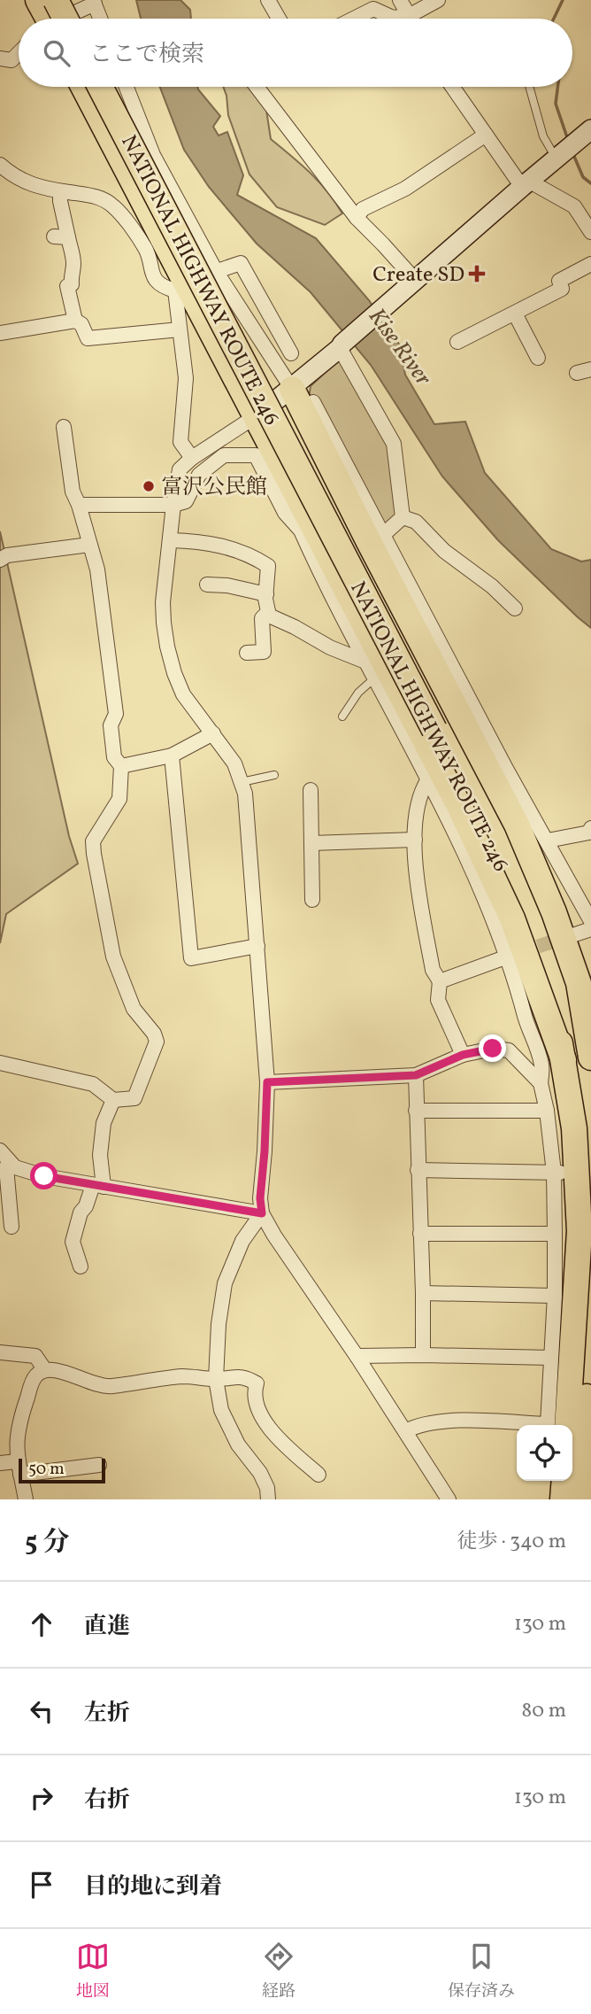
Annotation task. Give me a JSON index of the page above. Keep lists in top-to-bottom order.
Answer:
{
  "streets": {
    "highway": ["NATIONAL HIGHWAY ROUTE 246"]
  },
  "water": ["Kise River"],
  "places": {
    "health": ["Create SD"],
    "other": ["富沢公民館"]
  },
  "scale_bar": "50 m",
  "page": {
    "search": "ここで検索",
    "scale": "50 m",
    "heading": ["5 分", "徒歩 · 340 m"],
    "list": [
      ["直進", "130 m"],
      ["左折", "80 m"],
      ["右折", "130 m"],
      "目的地に到着"
    ],
    "nav": ["地図", "経路", "保存済み"]
  }
}
